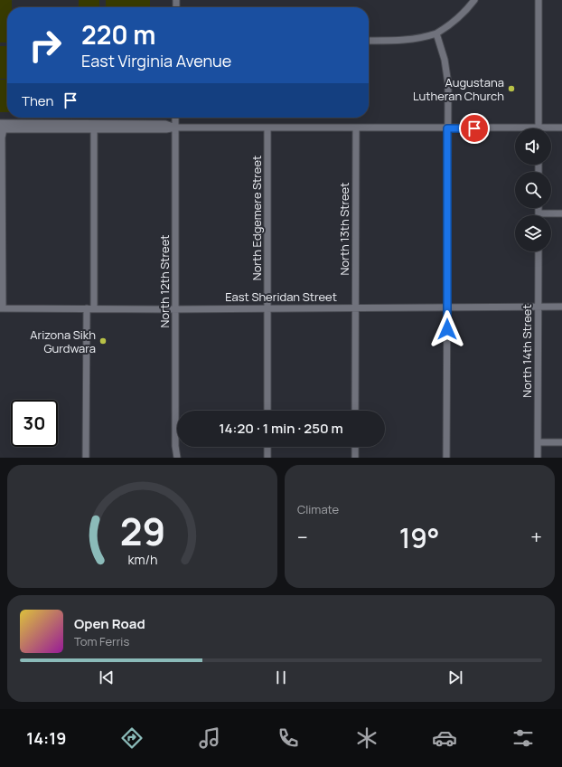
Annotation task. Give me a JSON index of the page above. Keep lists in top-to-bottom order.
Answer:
{
  "streets": {
    "street": [
      "North Edgemere Street",
      "North 13th Street",
      "North 12th Street",
      "East Sheridan Street",
      "North 14th Street"
    ]
  },
  "crossings": [
    ["North Edgemere Street", "East Sheridan Street"],
    ["North 13th Street", "East Sheridan Street"],
    ["North 12th Street", "East Sheridan Street"],
    ["East Sheridan Street", "North 14th Street"]
  ],
  "places": ["Augustana Lutheran Church", "Arizona Sikh Gurdwara"],
  "page": {
    "turn": ["220 m", "East Virginia Avenue"],
    "then": "Then",
    "limit": "30",
    "trip": "14:20 · 1 min · 250 m",
    "tile": "Climate",
    "heat": ["−", "19°", "+"],
    "song": ["Open Road", "Tom Ferris"],
    "tabs": "14:19",
    "gauge": ["29", "km/h"]
  }
}
